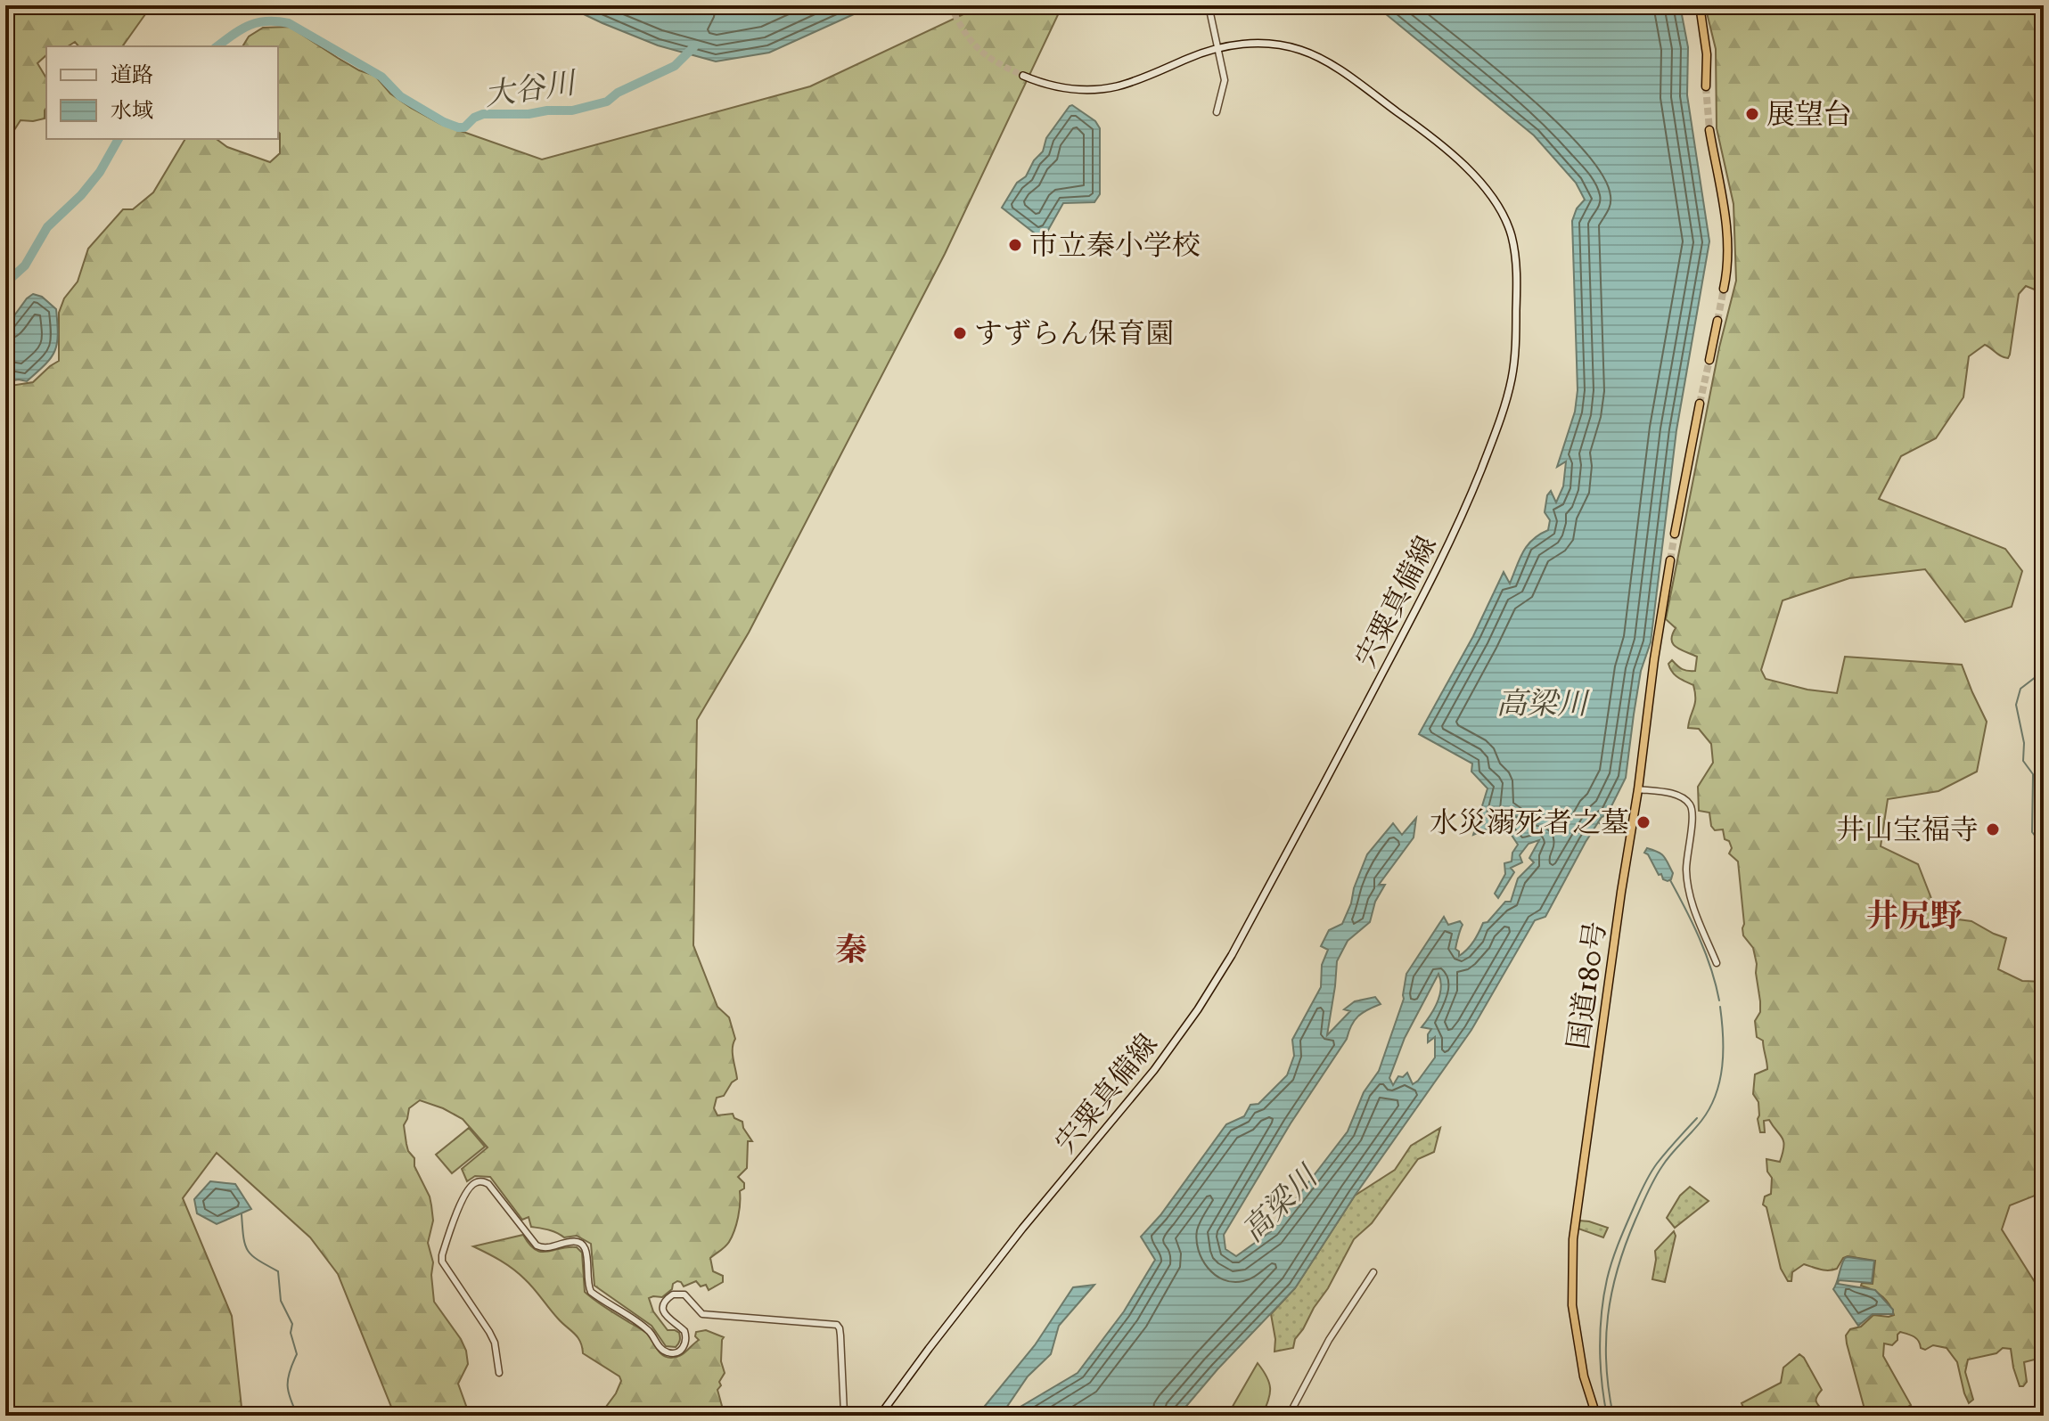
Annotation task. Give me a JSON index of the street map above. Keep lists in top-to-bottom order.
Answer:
{
  "streets": {
    "highway": ["国道180号"],
    "main road": ["宍粟真備線"]
  },
  "districts": ["井尻野", "秦"],
  "water": ["大谷川", "高梁川"],
  "places": [
    "展望台",
    "市立秦小学校",
    "すずらん保育園",
    "水災溺死者之墓",
    "井山宝福寺"
  ],
  "legend": ["道路", "水域"]
}
